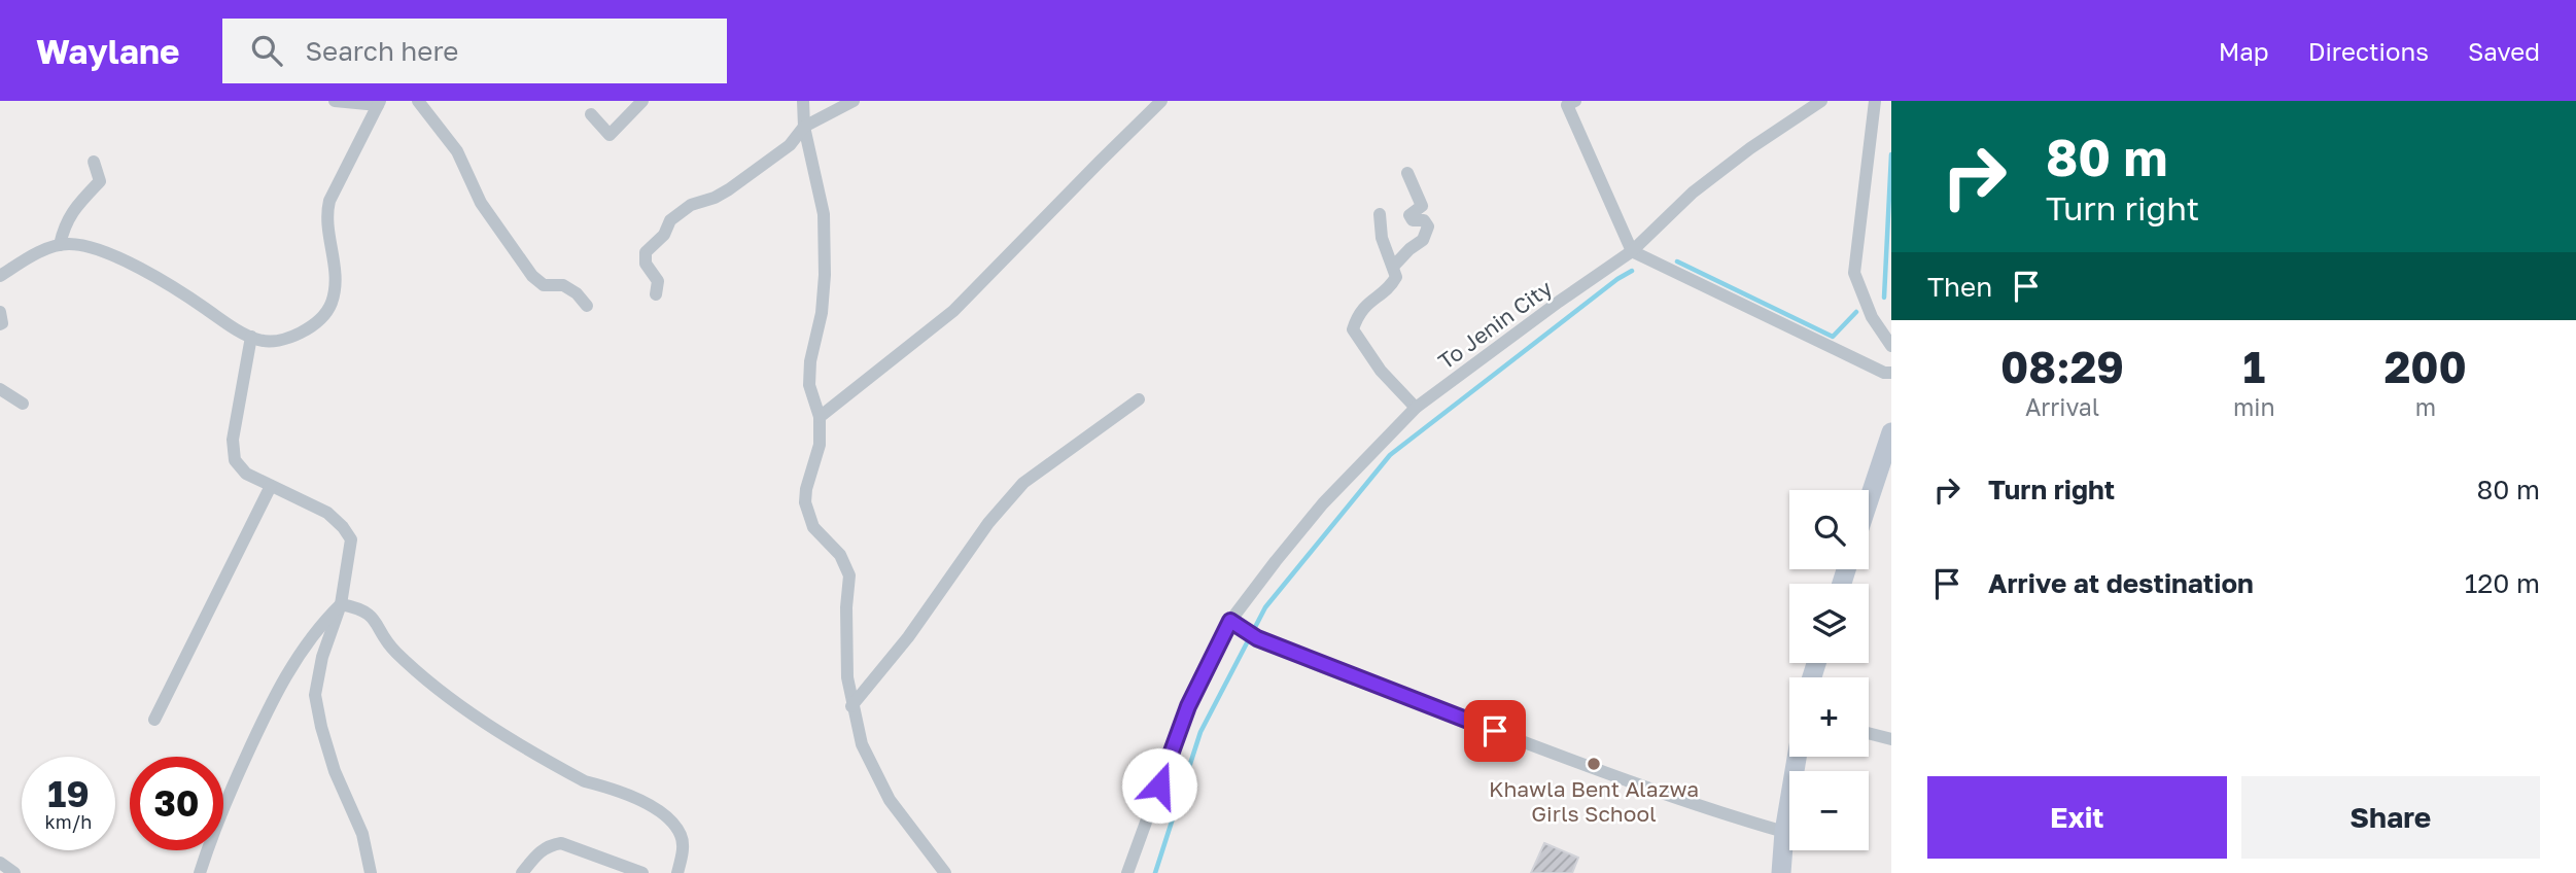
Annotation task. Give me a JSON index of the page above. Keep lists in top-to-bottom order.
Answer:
{
  "streets": {
    "street": ["To Jenin City"]
  },
  "places": ["Khawla Bent Alazwa Girls School"],
  "page": {
    "header": "Waylane",
    "search": "Search here",
    "nav": ["Map", "Directions", "Saved"],
    "turn": ["80 m", "Turn right"],
    "then": "Then",
    "eta": [
      "08:29",
      "Arrival",
      "1",
      "min",
      "200",
      "m"
    ],
    "list": [
      {
        "name": "Turn right",
        "value": "80 m"
      },
      {
        "name": "Arrive at destination",
        "value": "120 m"
      }
    ],
    "map_buttons": ["+", "−"],
    "speed": "19 km/h",
    "limit": "30",
    "buttons": ["Exit", "Share"]
  }
}
